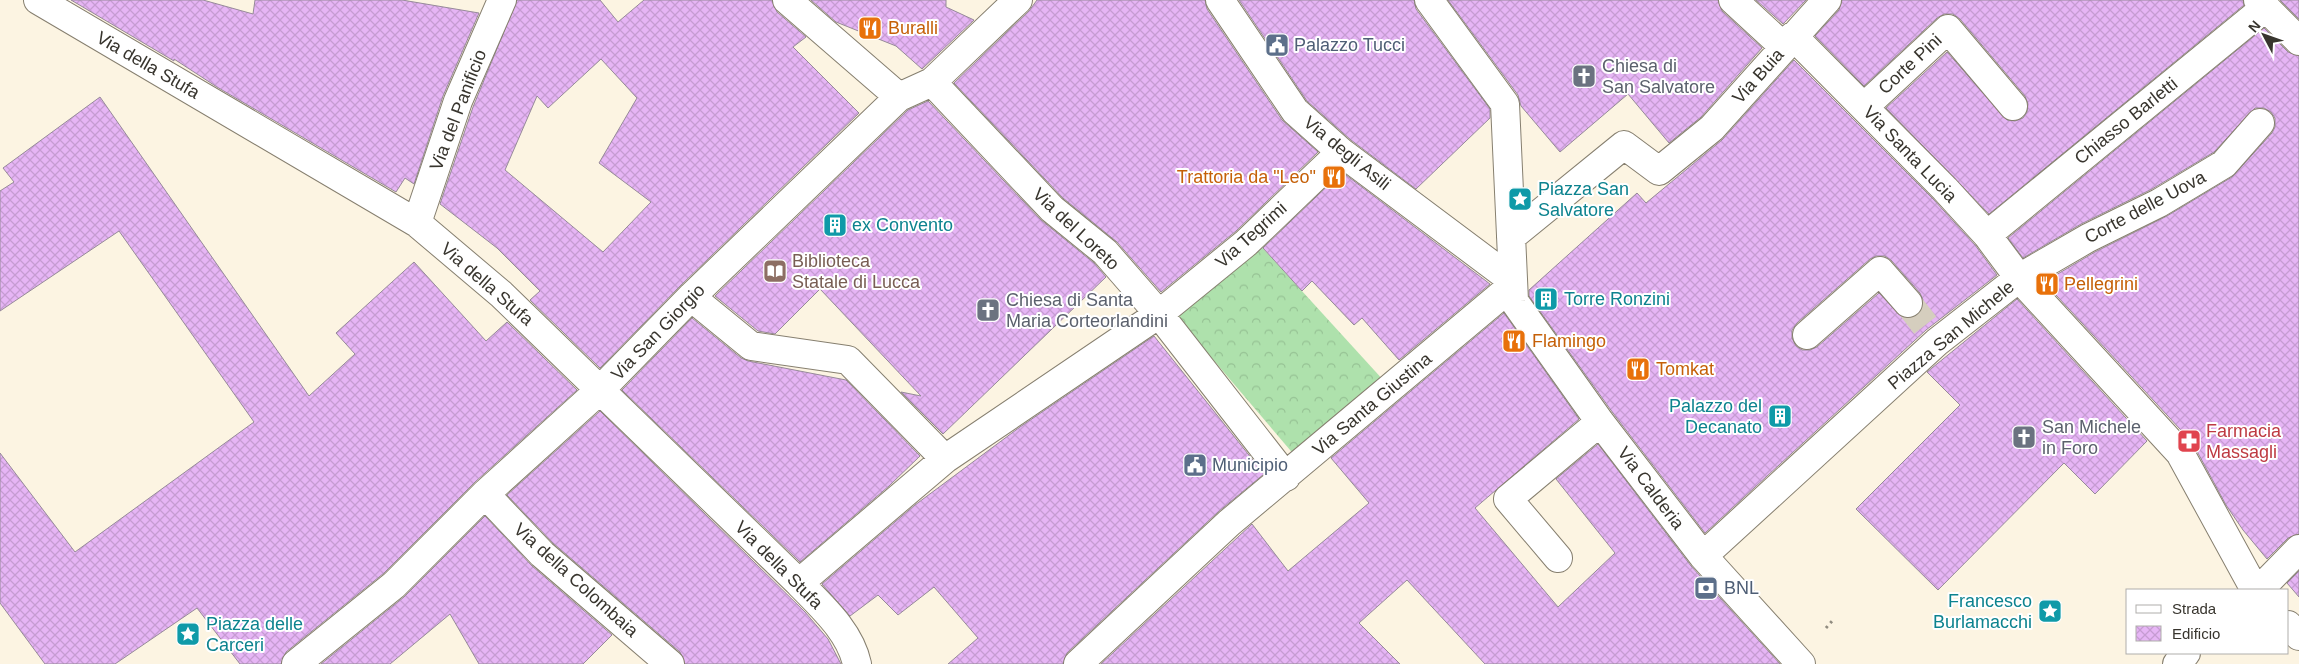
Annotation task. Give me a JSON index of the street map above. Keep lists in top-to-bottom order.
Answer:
{
  "streets": {
    "street": [
      "Corte Pini",
      "Via della Stufa",
      "Via Buia",
      "Via del Panificio",
      "Chiasso Barletti",
      "Via degli Asili",
      "Via Santa Lucia",
      "Corte delle Uova",
      "Via del Loreto",
      "Via Tegrimi",
      "Via San Giorgio",
      "Piazza San Michele",
      "Via Santa Giustina",
      "Via Calderia",
      "Via della Colombaia"
    ]
  },
  "crossings": [
    ["Corte Pini", "Via Santa Lucia"],
    ["Via della Stufa", "Via del Panificio"],
    ["Via della Stufa", "Via Tegrimi"],
    ["Via della Stufa", "Via San Giorgio"],
    ["Via Buia", "Via Santa Lucia"],
    ["Chiasso Barletti", "Via Santa Lucia"],
    ["Via degli Asili", "Via Tegrimi"],
    ["Via degli Asili", "Via Santa Giustina"],
    ["Via degli Asili", "Via Calderia"],
    ["Via Santa Lucia", "Corte delle Uova"],
    ["Via Santa Lucia", "Piazza San Michele"],
    ["Corte delle Uova", "Piazza San Michele"],
    ["Via del Loreto", "Via Tegrimi"],
    ["Via del Loreto", "Via San Giorgio"],
    ["Via del Loreto", "Via Santa Giustina"],
    ["Via San Giorgio", "Via della Colombaia"],
    ["Piazza San Michele", "Via Calderia"],
    ["Via Santa Giustina", "Via Calderia"]
  ],
  "places": {
    "restaurant": [
      "Buralli",
      "Trattoria da \"Leo\"",
      "Pellegrini",
      "Flamingo",
      "Tomkat"
    ],
    "public building": ["Palazzo Tucci", "Municipio"],
    "church": ["Chiesa di San Salvatore", "Chiesa di Santa Maria Corteorlandini", "San Michele in Foro"],
    "place": ["Piazza San Salvatore", "Francesco Burlamacchi", "Piazza delle Carceri"],
    "building": ["ex Convento", "Torre Ronzini", "Palazzo del Decanato"],
    "library": ["Biblioteca Statale di Lucca"],
    "pharmacy": ["Farmacia Massagli"],
    "bank": ["BNL"]
  },
  "legend": ["Strada", "Edificio"],
  "north": "top left"
}
